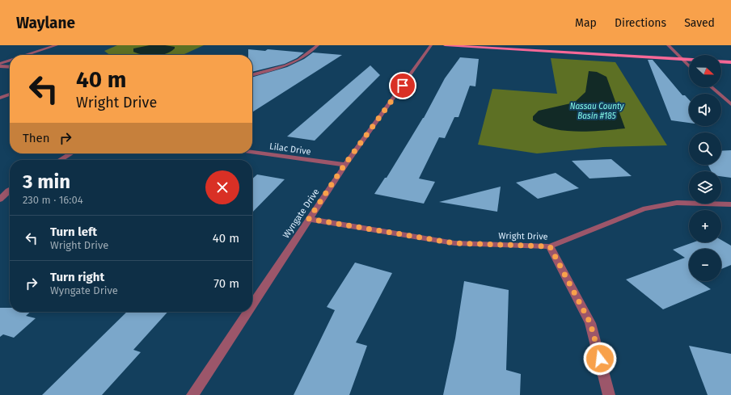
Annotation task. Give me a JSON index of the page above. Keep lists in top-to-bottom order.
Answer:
{
  "streets": {
    "street": ["Lilac Drive", "Wyngate Drive", "Wright Drive"]
  },
  "crossings": [
    ["Lilac Drive", "Wyngate Drive"],
    ["Wyngate Drive", "Wright Drive"]
  ],
  "water": ["Nassau County Basin #185"],
  "north": "right",
  "page": {
    "header": "Waylane",
    "nav": ["Map", "Directions", "Saved"],
    "map_buttons": ["+", "−"],
    "turn": ["40 m", "Wright Drive"],
    "then": "Then",
    "heading": ["3 min", "230 m · 16:04"],
    "list": [
      {
        "name": "Turn left",
        "note": "Wright Drive",
        "value": "40 m"
      },
      {
        "name": "Turn right",
        "note": "Wyngate Drive",
        "value": "70 m"
      }
    ]
  }
}
